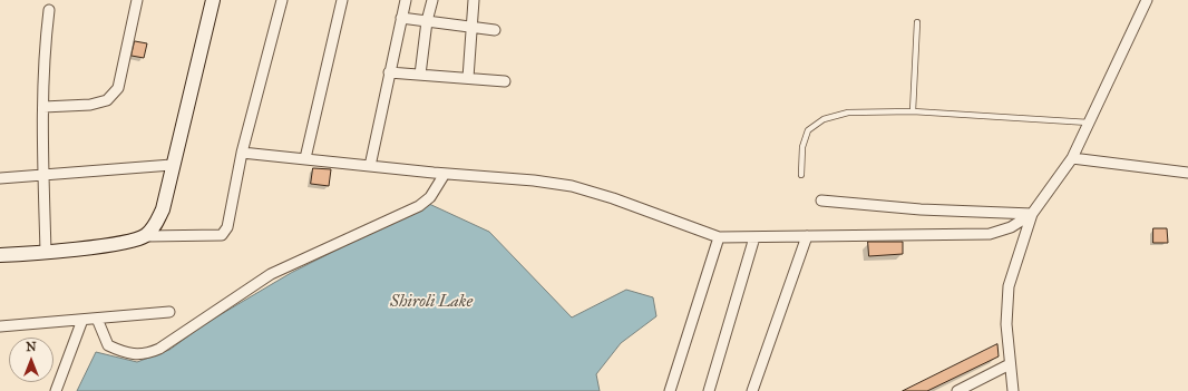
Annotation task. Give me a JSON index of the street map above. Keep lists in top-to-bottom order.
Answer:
{
  "water": ["Shiroli Lake"],
  "north": "top"
}
